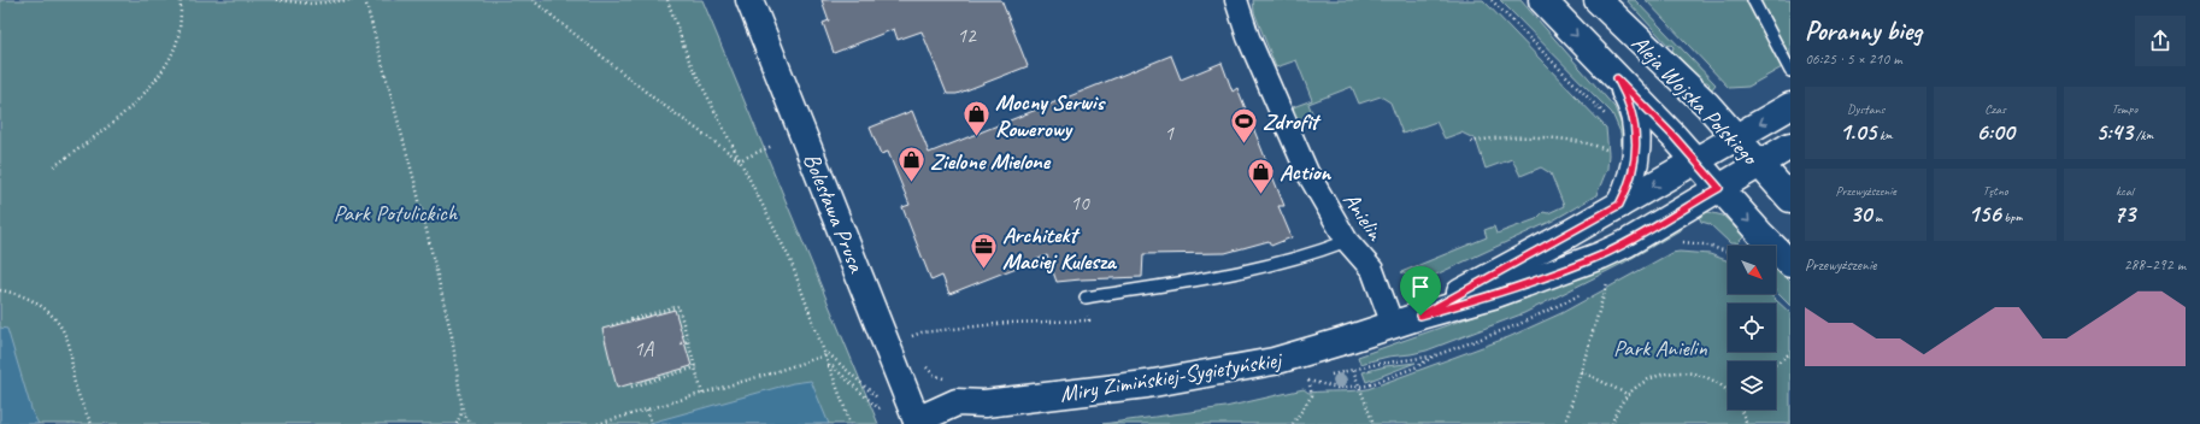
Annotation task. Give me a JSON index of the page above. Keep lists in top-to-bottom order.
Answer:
{
  "streets": {
    "street": [
      "Aleja Wojska Polskiego",
      "Bolesława Prusa",
      "Anielin",
      "Miry Zimińskiej-Sygietyńskiej"
    ]
  },
  "crossings": [
    ["Aleja Wojska Polskiego", "Miry Zimińskiej-Sygietyńskiej"],
    ["Bolesława Prusa", "Miry Zimińskiej-Sygietyńskiej"],
    ["Anielin", "Miry Zimińskiej-Sygietyńskiej"]
  ],
  "parks": ["Park Potulickich", "Park Anielin"],
  "places": {
    "shop": ["Mocny Serwis Rowerowy", "Zielone Mielone", "Action"],
    "sports": ["Zdrofit"],
    "office": ["Architekt Maciej Kulesza"]
  },
  "house_numbers": [
    "12",
    "1",
    "10",
    "1A"
  ],
  "north": "bottom right",
  "page": {
    "heading": ["Poranny bieg", "06:25 · 5 × 210 m"],
    "stats": [
      ["Dystans", "1.05 km"],
      ["Czas", "6:00"],
      ["Tempo", "5:43 /km"],
      ["Przewyższenie", "30 m"],
      ["Tętno", "156 bpm"],
      ["kcal", "73"]
    ],
    "chart": ["Przewyższenie", "288–292 m"]
  }
}
